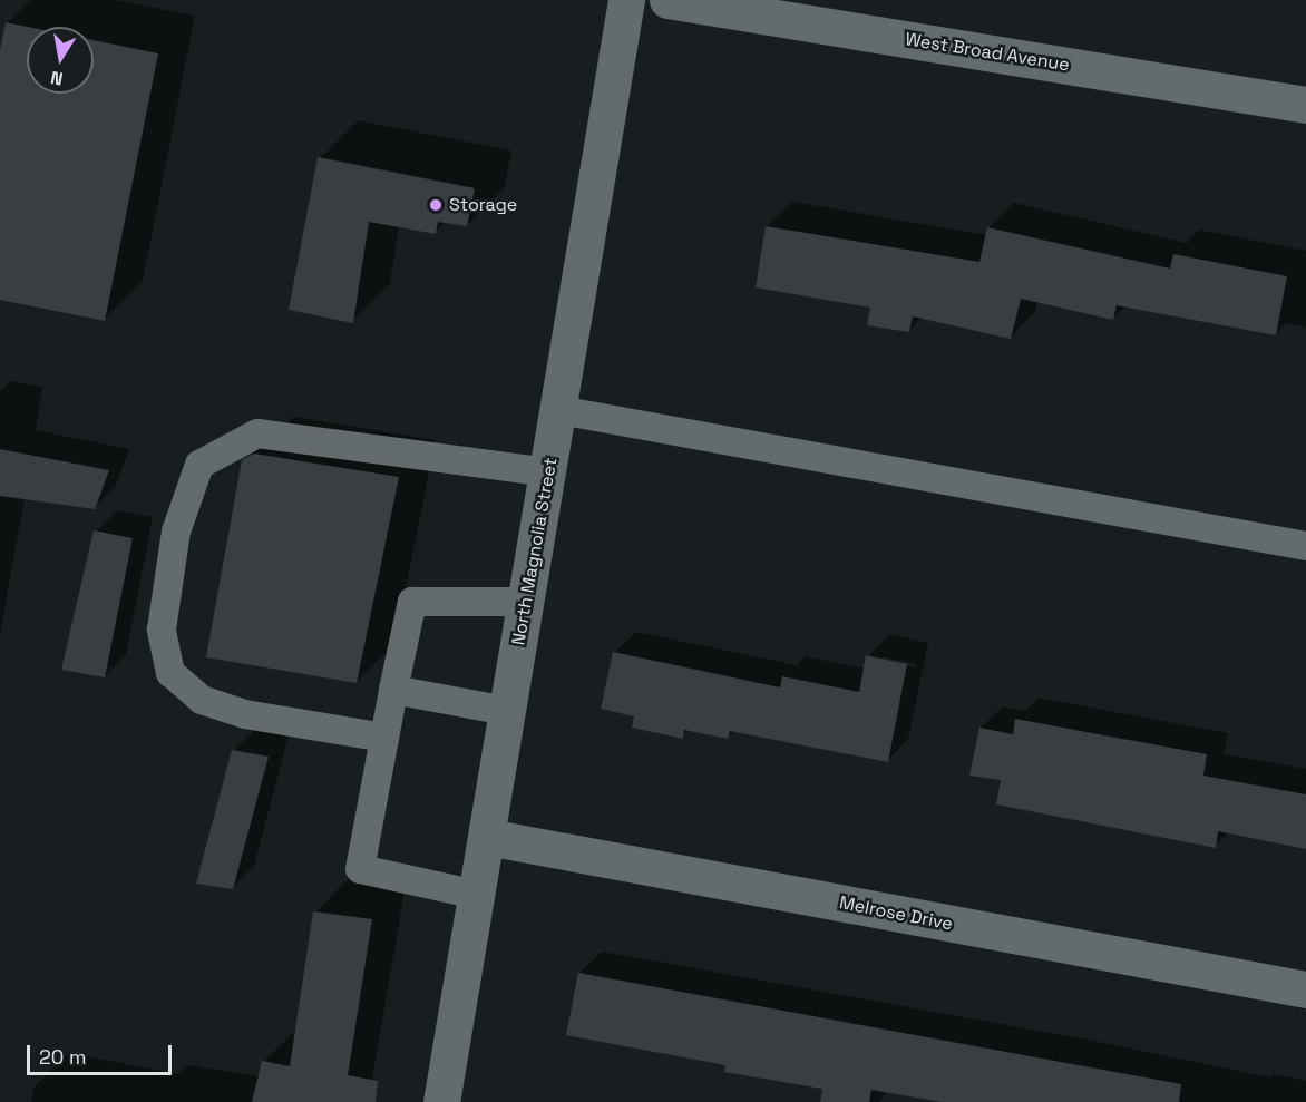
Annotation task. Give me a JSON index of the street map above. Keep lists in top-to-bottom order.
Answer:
{
  "streets": {
    "street": ["West Broad Avenue", "North Magnolia Street", "Melrose Drive"]
  },
  "crossings": [
    ["North Magnolia Street", "Melrose Drive"]
  ],
  "places": ["Storage"],
  "scale_bar": "20 m",
  "north": "bottom"
}
